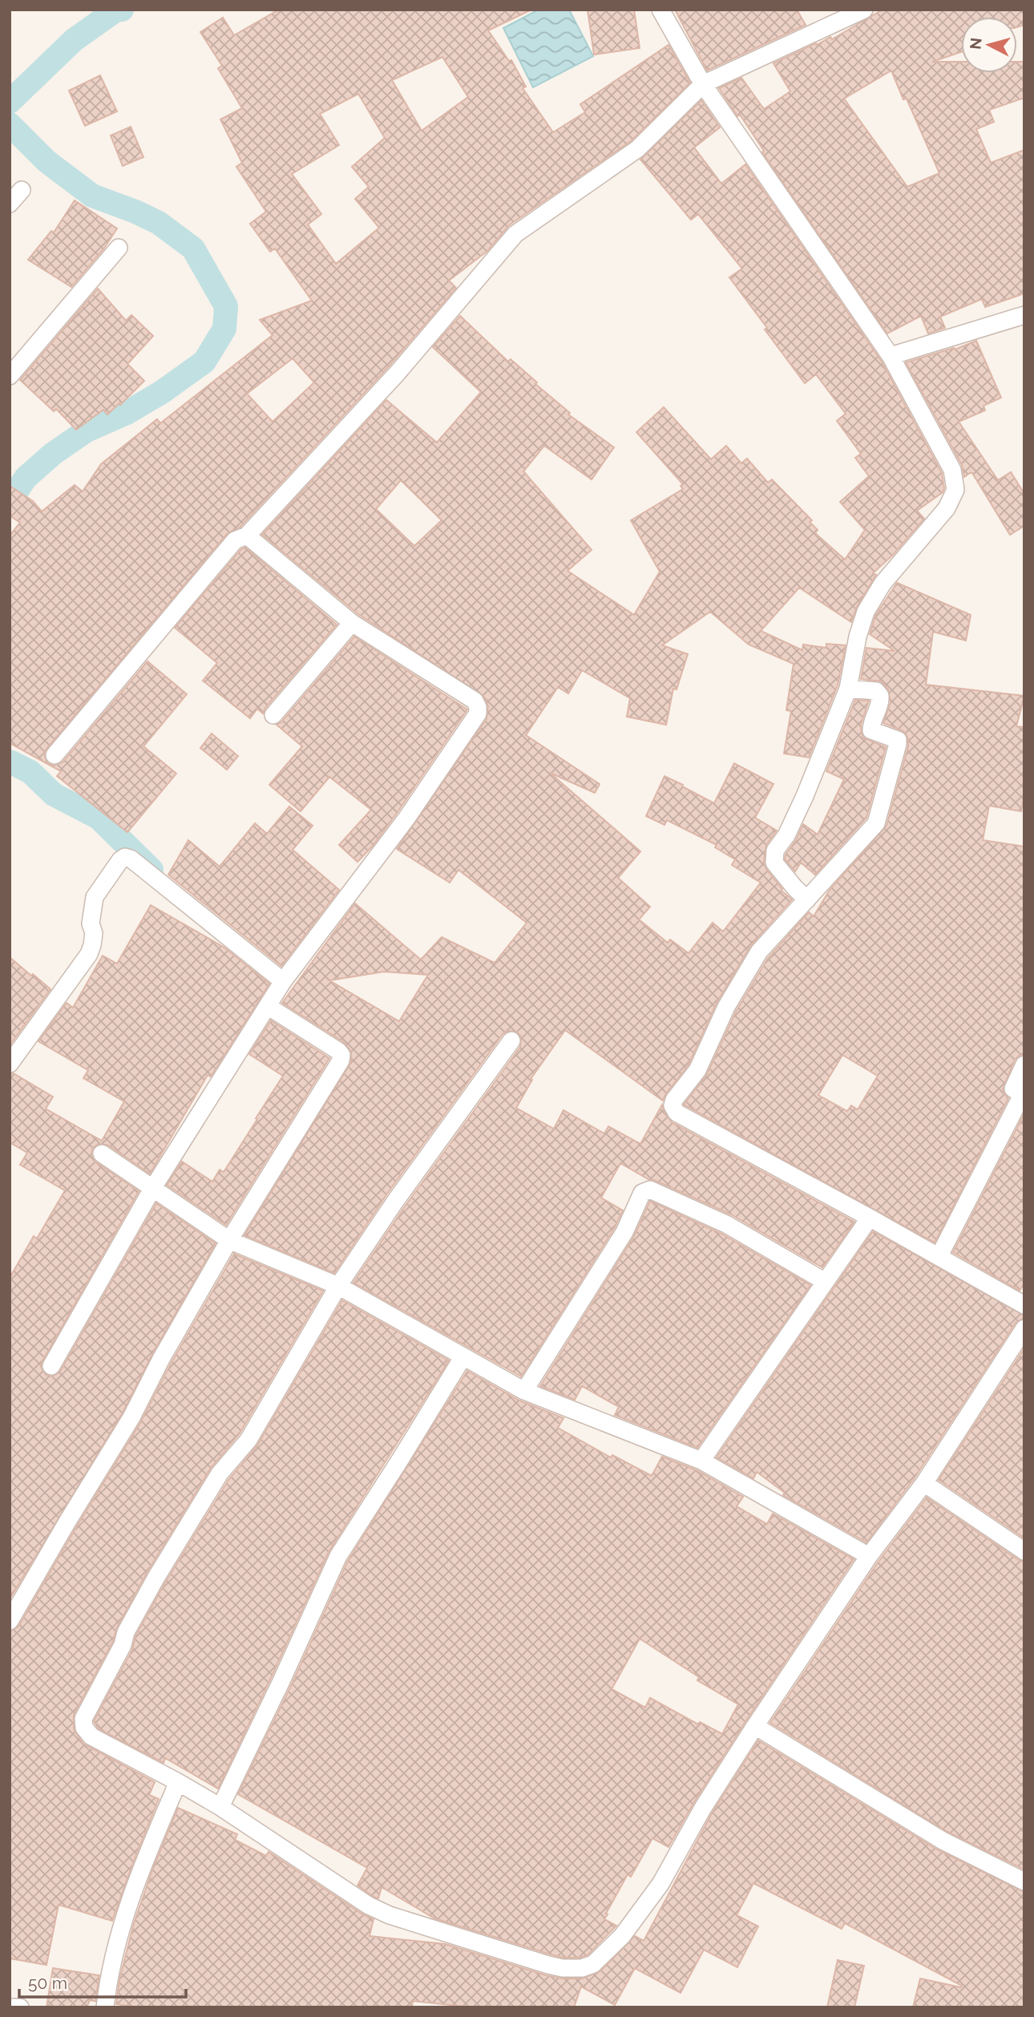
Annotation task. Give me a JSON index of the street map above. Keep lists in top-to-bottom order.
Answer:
{
  "scale_bar": "50 m",
  "north": "left"
}
